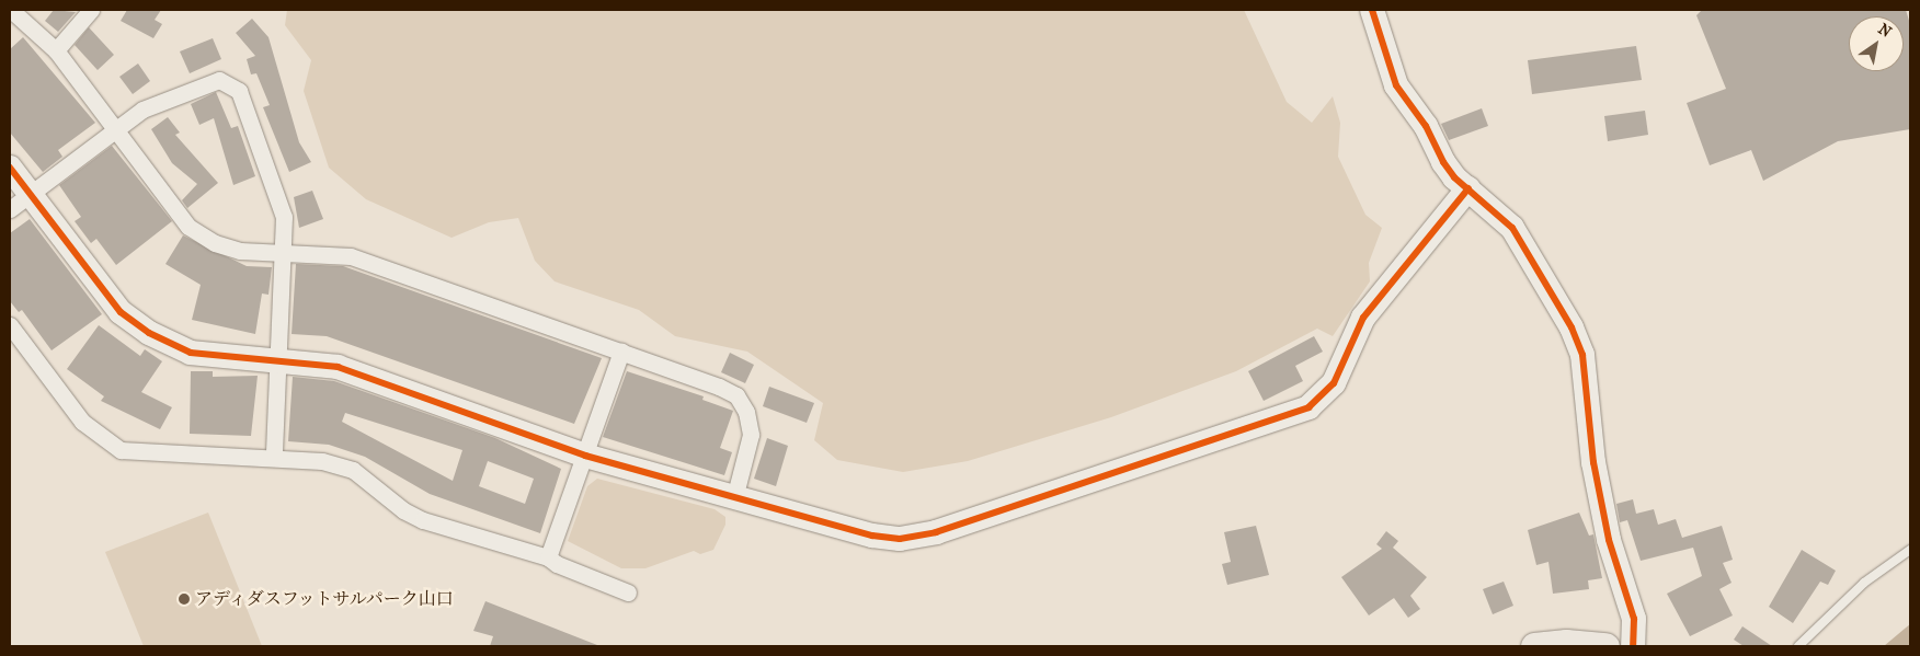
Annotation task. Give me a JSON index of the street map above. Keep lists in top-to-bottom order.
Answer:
{
  "places": ["アディダスフットサルパーク山口"],
  "north": "top right"
}
